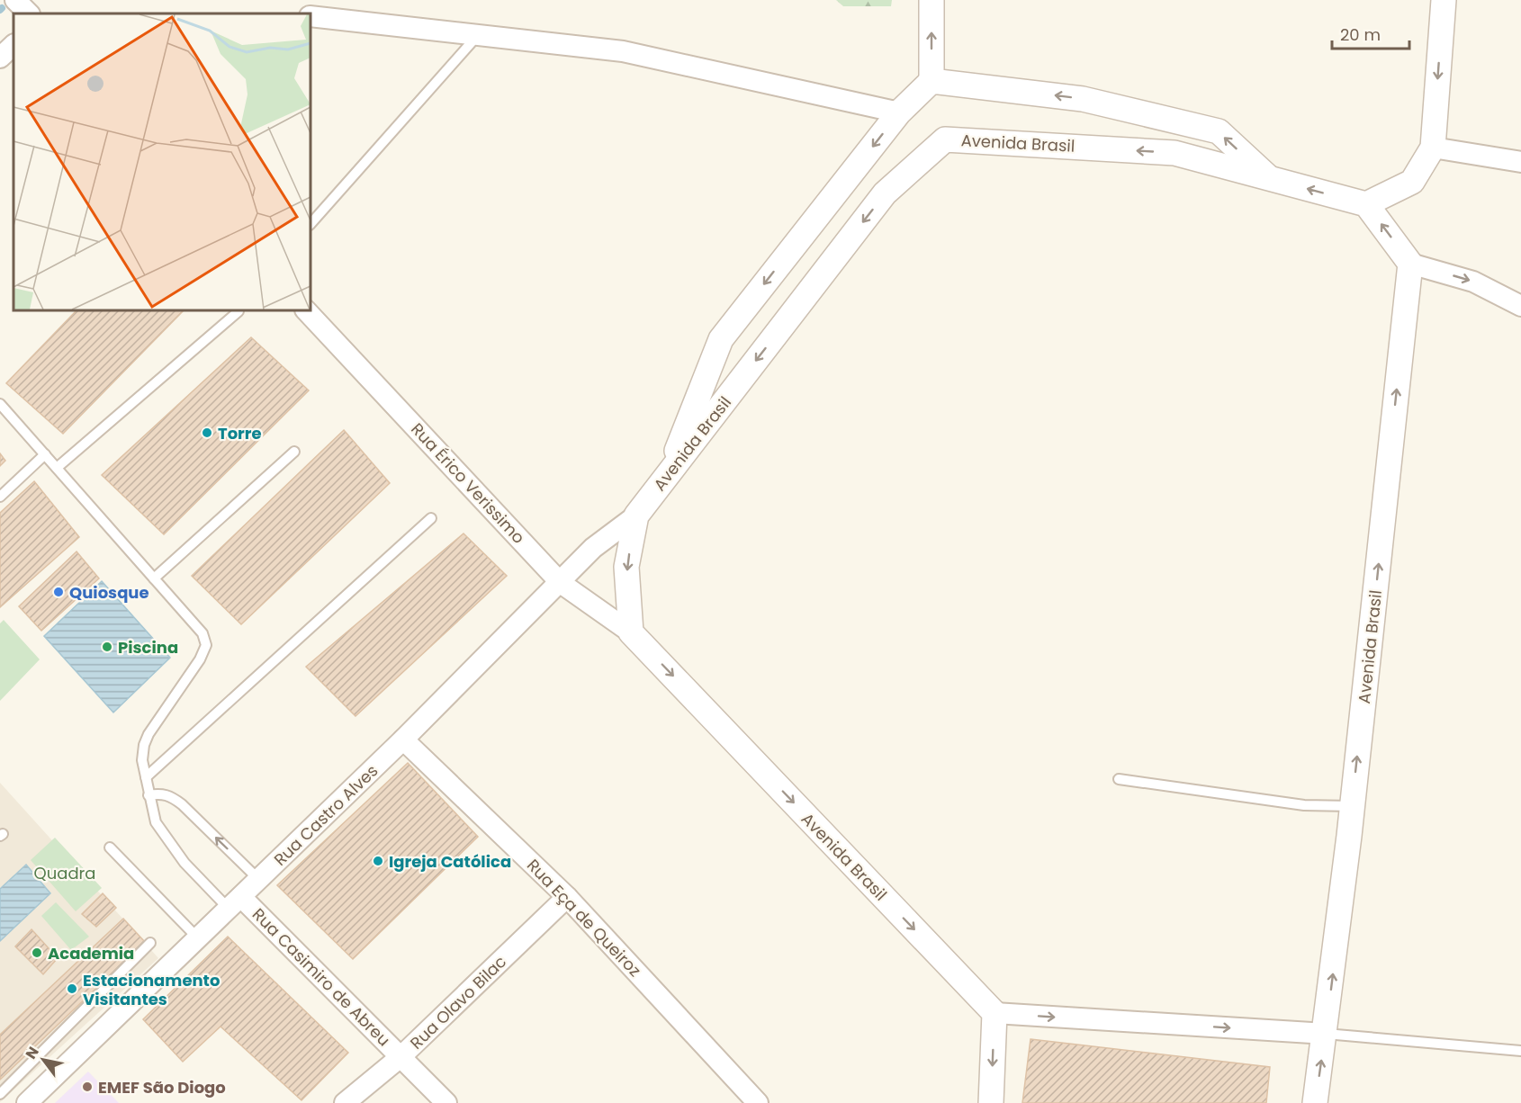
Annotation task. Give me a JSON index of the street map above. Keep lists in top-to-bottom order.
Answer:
{
  "streets": {
    "street": [
      "Avenida Brasil",
      "Rua Érico Verissimo",
      "Rua Castro Alves",
      "Rua Eça de Queiroz",
      "Rua Casimiro de Abreu",
      "Rua Olavo Bilac"
    ]
  },
  "crossings": [
    ["Rua Érico Verissimo", "Rua Castro Alves"],
    ["Rua Castro Alves", "Rua Eça de Queiroz"],
    ["Rua Castro Alves", "Rua Casimiro de Abreu"],
    ["Rua Eça de Queiroz", "Rua Olavo Bilac"],
    ["Rua Casimiro de Abreu", "Rua Olavo Bilac"]
  ],
  "parks": ["Quadra"],
  "places": [
    "Torre",
    "Quiosque",
    "Piscina",
    "Igreja Católica",
    "Academia",
    "Estacionamento Visitantes",
    "EMEF São Diogo"
  ],
  "scale_bar": "20 m",
  "north": "top left"
}
